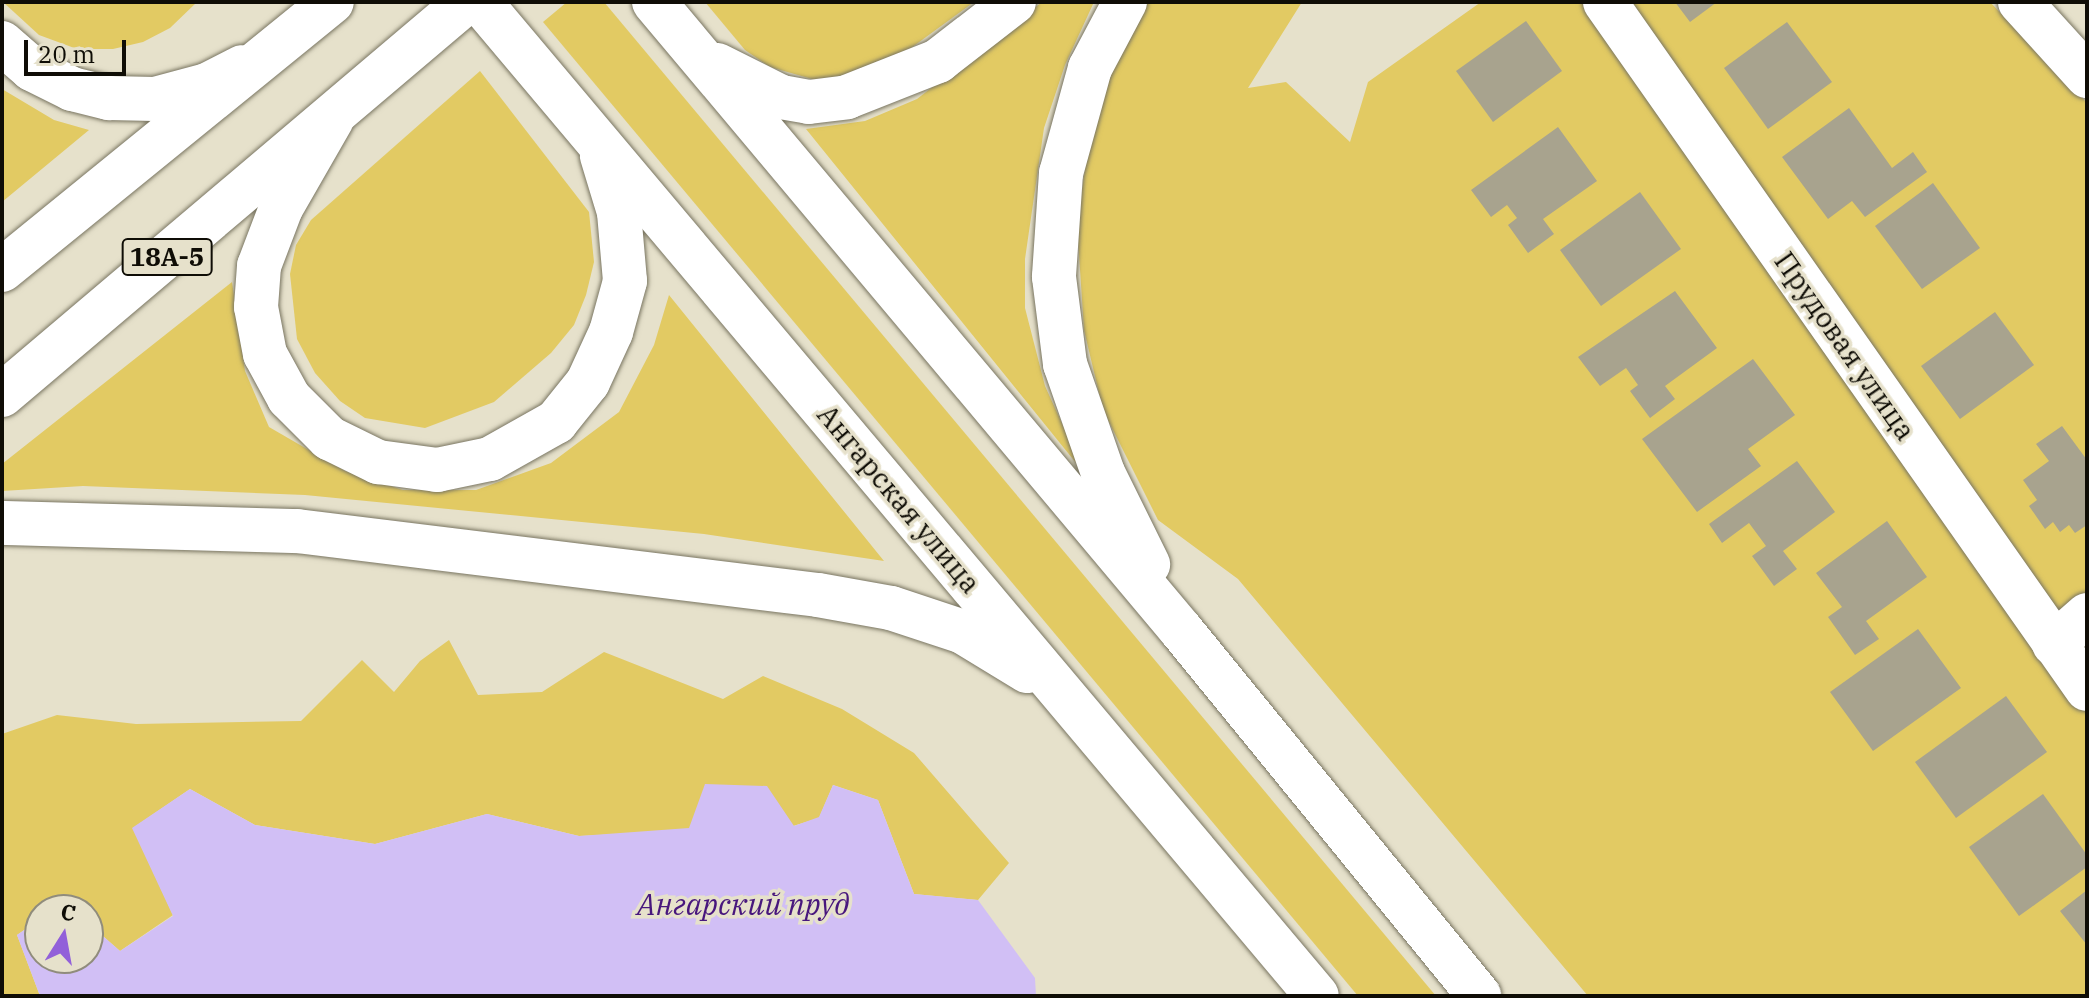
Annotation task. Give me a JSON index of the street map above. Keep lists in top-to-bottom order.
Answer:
{
  "streets": {
    "main road": ["18А-5", "Прудовая улица", "Ангарская улица"]
  },
  "water": ["Ангарский пруд"],
  "scale_bar": "20 m",
  "north": "top"
}
